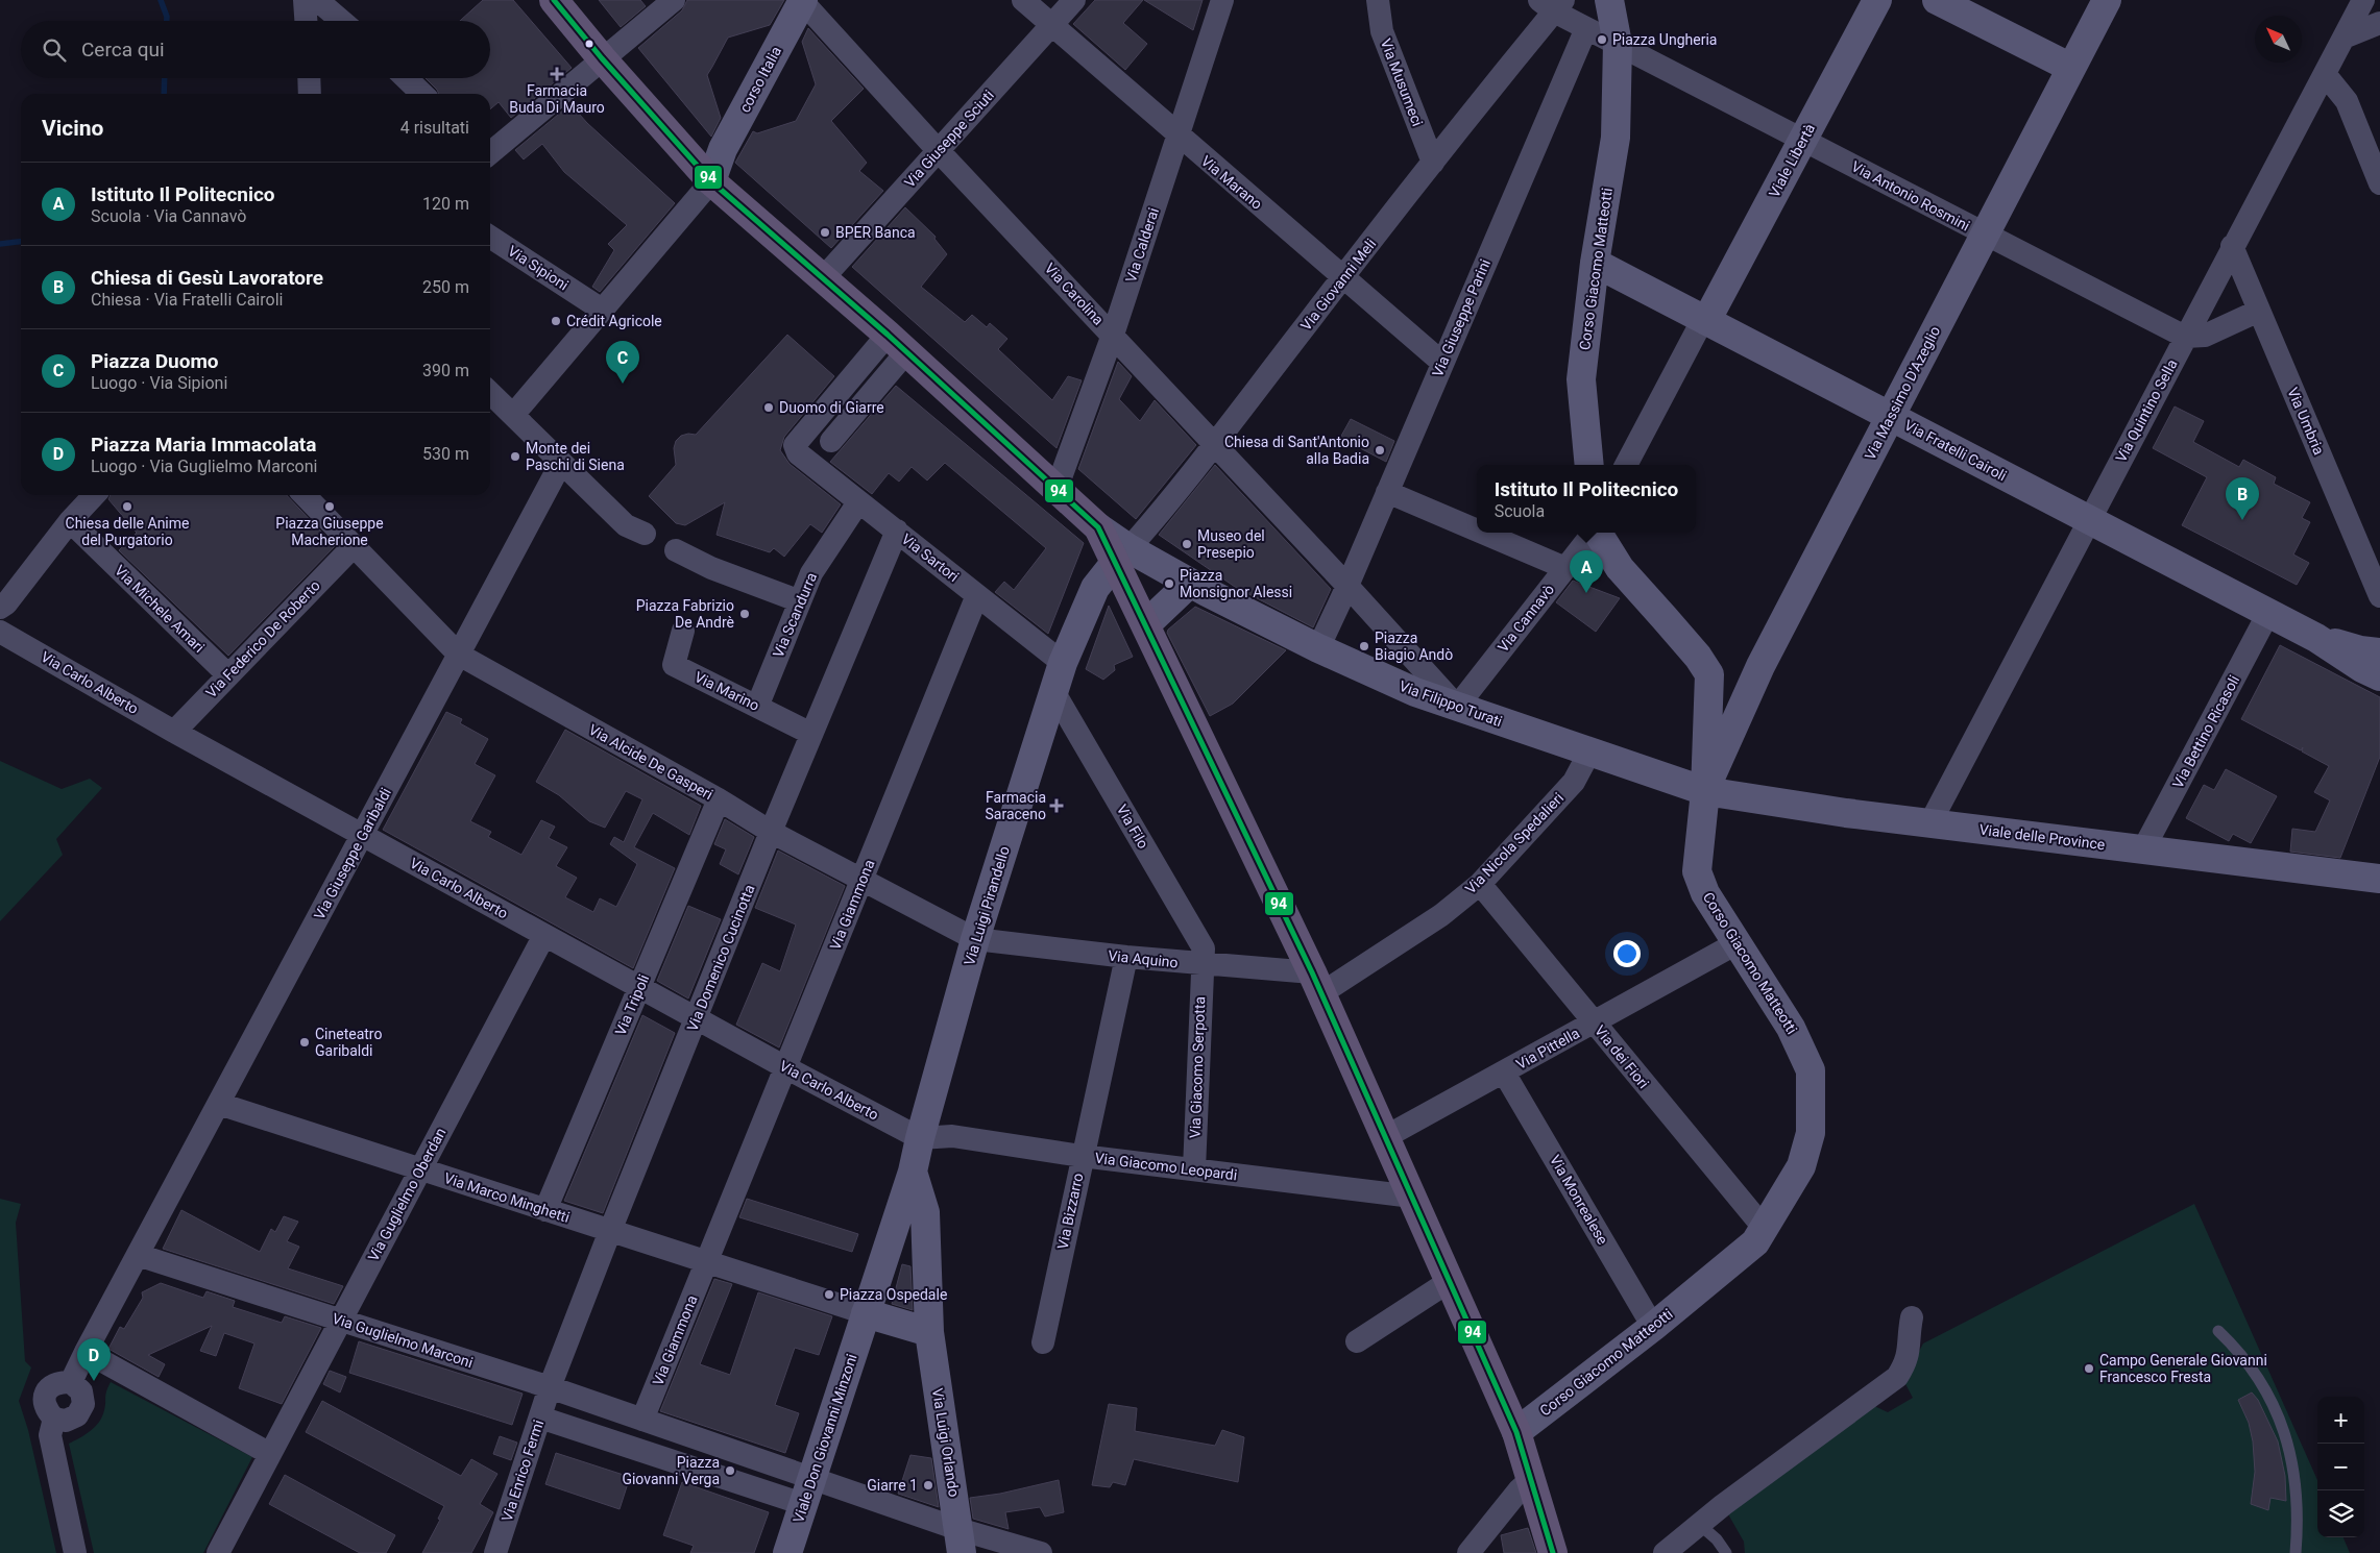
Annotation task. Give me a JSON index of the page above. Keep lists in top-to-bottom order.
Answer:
{
  "streets": {
    "street": [
      "corso Italia",
      "Via Musumeci",
      "Via Giuseppe Sciuti",
      "Viale Libertà",
      "Via Marano",
      "Via Antonio Rosmini",
      "Via Calderai",
      "Via Sipioni",
      "Corso Giacomo Matteotti",
      "Via Giovanni Meli",
      "Via Carolina",
      "Via Giuseppe Parini",
      "Via Massimo D'Azeglio",
      "Via Quintino Sella",
      "Via Umbria",
      "Via Fratelli Cairoli",
      "Via Sartori",
      "Via Michele Amari",
      "Via Scandurra",
      "Via Cannavò",
      "Via Federico De Roberto",
      "Via Carlo Alberto",
      "Via Marino",
      "Via Filippo Turati",
      "Via Bettino Ricasoli",
      "Via Alcide De Gasperi",
      "Via Filo",
      "Viale delle Province",
      "Via Nicola Spedalieri",
      "Via Giuseppe Garibaldi",
      "Via Giammona",
      "Via Luigi Pirandello",
      "Via Domenico Cucinotta",
      "Via Aquino",
      "Via Tripoli",
      "Via Pittella",
      "Via dei Fiori",
      "Via Giacomo Serpotta",
      "Via Giacomo Leopardi",
      "Via Guglielmo Oberdan",
      "Via Marco Minghetti",
      "Via Monrealese",
      "Via Bizzarro",
      "Via Guglielmo Marconi",
      "Viale Don Giovanni Minzoni",
      "Via Luigi Orlando",
      "Via Enrico Fermi"
    ]
  },
  "crossings": [
    ["corso Italia", "Via Carolina"],
    ["Via Musumeci", "Via Giovanni Meli"],
    ["Via Giuseppe Sciuti", "Via Marano"],
    ["Via Giuseppe Sciuti", "Via Carolina"],
    ["Viale Libertà", "Via Antonio Rosmini"],
    ["Viale Libertà", "Via Fratelli Cairoli"],
    ["Via Marano", "Via Calderai"],
    ["Via Marano", "Via Giovanni Meli"],
    ["Via Marano", "Via Giuseppe Parini"],
    ["Via Antonio Rosmini", "Corso Giacomo Matteotti"],
    ["Via Antonio Rosmini", "Via Giovanni Meli"],
    ["Via Antonio Rosmini", "Via Giuseppe Parini"],
    ["Via Antonio Rosmini", "Via Massimo D'Azeglio"],
    ["Via Antonio Rosmini", "Via Quintino Sella"],
    ["Via Calderai", "Via Carolina"],
    ["Corso Giacomo Matteotti", "Via Massimo D'Azeglio"],
    ["Corso Giacomo Matteotti", "Via Fratelli Cairoli"],
    ["Corso Giacomo Matteotti", "Via Filippo Turati"],
    ["Corso Giacomo Matteotti", "Viale delle Province"],
    ["Corso Giacomo Matteotti", "Via Pittella"],
    ["Corso Giacomo Matteotti", "Via dei Fiori"],
    ["Corso Giacomo Matteotti", "Via Monrealese"],
    ["Via Giovanni Meli", "Via Carolina"],
    ["Via Giovanni Meli", "Via Filippo Turati"],
    ["Via Giovanni Meli", "Via Luigi Pirandello"],
    ["Via Carolina", "Via Giuseppe Parini"],
    ["Via Carolina", "Via Cannavò"],
    ["Via Carolina", "Via Filippo Turati"],
    ["Via Giuseppe Parini", "Via Filippo Turati"],
    ["Via Massimo D'Azeglio", "Via Fratelli Cairoli"],
    ["Via Massimo D'Azeglio", "Via Filippo Turati"],
    ["Via Massimo D'Azeglio", "Viale delle Province"],
    ["Via Quintino Sella", "Via Umbria"],
    ["Via Quintino Sella", "Via Fratelli Cairoli"],
    ["Via Quintino Sella", "Viale delle Province"],
    ["Via Fratelli Cairoli", "Via Bettino Ricasoli"],
    ["Via Sartori", "Via Scandurra"],
    ["Via Sartori", "Via Giammona"],
    ["Via Sartori", "Via Luigi Pirandello"],
    ["Via Sartori", "Via Domenico Cucinotta"],
    ["Via Michele Amari", "Via Federico De Roberto"],
    ["Via Scandurra", "Via Marino"],
    ["Via Cannavò", "Via Filippo Turati"],
    ["Via Federico De Roberto", "Via Carlo Alberto"],
    ["Via Federico De Roberto", "Via Alcide De Gasperi"],
    ["Via Carlo Alberto", "Via Giuseppe Garibaldi"],
    ["Via Carlo Alberto", "Via Giammona"],
    ["Via Carlo Alberto", "Via Luigi Pirandello"],
    ["Via Carlo Alberto", "Via Domenico Cucinotta"],
    ["Via Carlo Alberto", "Via Tripoli"],
    ["Via Carlo Alberto", "Via Giacomo Leopardi"],
    ["Via Carlo Alberto", "Via Guglielmo Oberdan"],
    ["Via Marino", "Via Domenico Cucinotta"],
    ["Via Filippo Turati", "Viale delle Province"],
    ["Via Filippo Turati", "Via Nicola Spedalieri"],
    ["Via Filippo Turati", "Via Luigi Pirandello"],
    ["Via Bettino Ricasoli", "Viale delle Province"],
    ["Via Alcide De Gasperi", "Via Giuseppe Garibaldi"],
    ["Via Alcide De Gasperi", "Via Giammona"],
    ["Via Alcide De Gasperi", "Via Luigi Pirandello"],
    ["Via Alcide De Gasperi", "Via Domenico Cucinotta"],
    ["Via Alcide De Gasperi", "Via Aquino"],
    ["Via Alcide De Gasperi", "Via Tripoli"],
    ["Via Filo", "Via Luigi Pirandello"],
    ["Via Filo", "Via Aquino"],
    ["Via Filo", "Via Giacomo Serpotta"],
    ["Via Nicola Spedalieri", "Via Aquino"],
    ["Via Nicola Spedalieri", "Via dei Fiori"],
    ["Via Giuseppe Garibaldi", "Via Marco Minghetti"],
    ["Via Giuseppe Garibaldi", "Via Guglielmo Marconi"],
    ["Via Giammona", "Via Marco Minghetti"],
    ["Via Giammona", "Via Guglielmo Marconi"],
    ["Via Luigi Pirandello", "Via Aquino"],
    ["Via Luigi Pirandello", "Via Giacomo Leopardi"],
    ["Via Luigi Pirandello", "Viale Don Giovanni Minzoni"],
    ["Via Luigi Pirandello", "Via Luigi Orlando"],
    ["Via Domenico Cucinotta", "Via Marco Minghetti"],
    ["Via Domenico Cucinotta", "Via Guglielmo Marconi"],
    ["Via Domenico Cucinotta", "Via Enrico Fermi"],
    ["Via Aquino", "Via Giacomo Serpotta"],
    ["Via Aquino", "Via Bizzarro"],
    ["Via Tripoli", "Via Marco Minghetti"],
    ["Via Pittella", "Via dei Fiori"],
    ["Via Pittella", "Via Monrealese"],
    ["Via Giacomo Serpotta", "Via Giacomo Leopardi"],
    ["Via Giacomo Leopardi", "Via Bizzarro"],
    ["Via Guglielmo Oberdan", "Via Marco Minghetti"],
    ["Via Guglielmo Oberdan", "Via Guglielmo Marconi"],
    ["Via Marco Minghetti", "Viale Don Giovanni Minzoni"],
    ["Via Guglielmo Marconi", "Viale Don Giovanni Minzoni"],
    ["Via Guglielmo Marconi", "Via Enrico Fermi"]
  ],
  "places": {
    "other": [
      "Piazza Ungheria",
      "BPER Banca",
      "Crédit Agricole",
      "Duomo di Giarre",
      "Chiesa di Sant'Antonio alla Badia",
      "Monte dei Paschi di Siena",
      "Chiesa delle Anime del Purgatorio",
      "Piazza Giuseppe Macherione",
      "Museo del Presepio",
      "Piazza Monsignor Alessi",
      "Piazza Fabrizio De Andrè",
      "Piazza Biagio Andò",
      "Cineteatro Garibaldi",
      "Piazza Ospedale",
      "Campo Generale Giovanni Francesco Fresta",
      "Piazza Giovanni Verga",
      "Giarre 1"
    ],
    "health": ["Farmacia Buda Di Mauro", "Farmacia Saraceno"]
  },
  "lines": ["transit line 94"],
  "north": "top left",
  "page": {
    "search": "Cerca qui",
    "heading": ["Vicino", "4 risultati"],
    "list": [
      {
        "mark": "A",
        "name": "Istituto Il Politecnico",
        "note": "Scuola · Via Cannavò",
        "value": "120 m"
      },
      {
        "mark": "B",
        "name": "Chiesa di Gesù Lavoratore",
        "note": "Chiesa · Via Fratelli Cairoli",
        "value": "250 m"
      },
      {
        "mark": "C",
        "name": "Piazza Duomo",
        "note": "Luogo · Via Sipioni",
        "value": "390 m"
      },
      {
        "mark": "D",
        "name": "Piazza Maria Immacolata",
        "note": "Luogo · Via Guglielmo Marconi",
        "value": "530 m"
      }
    ],
    "pins": [
      "C",
      "B",
      "A",
      "D"
    ],
    "popup": ["Istituto Il Politecnico", "Scuola"],
    "map_buttons": ["+", "−"]
  }
}
